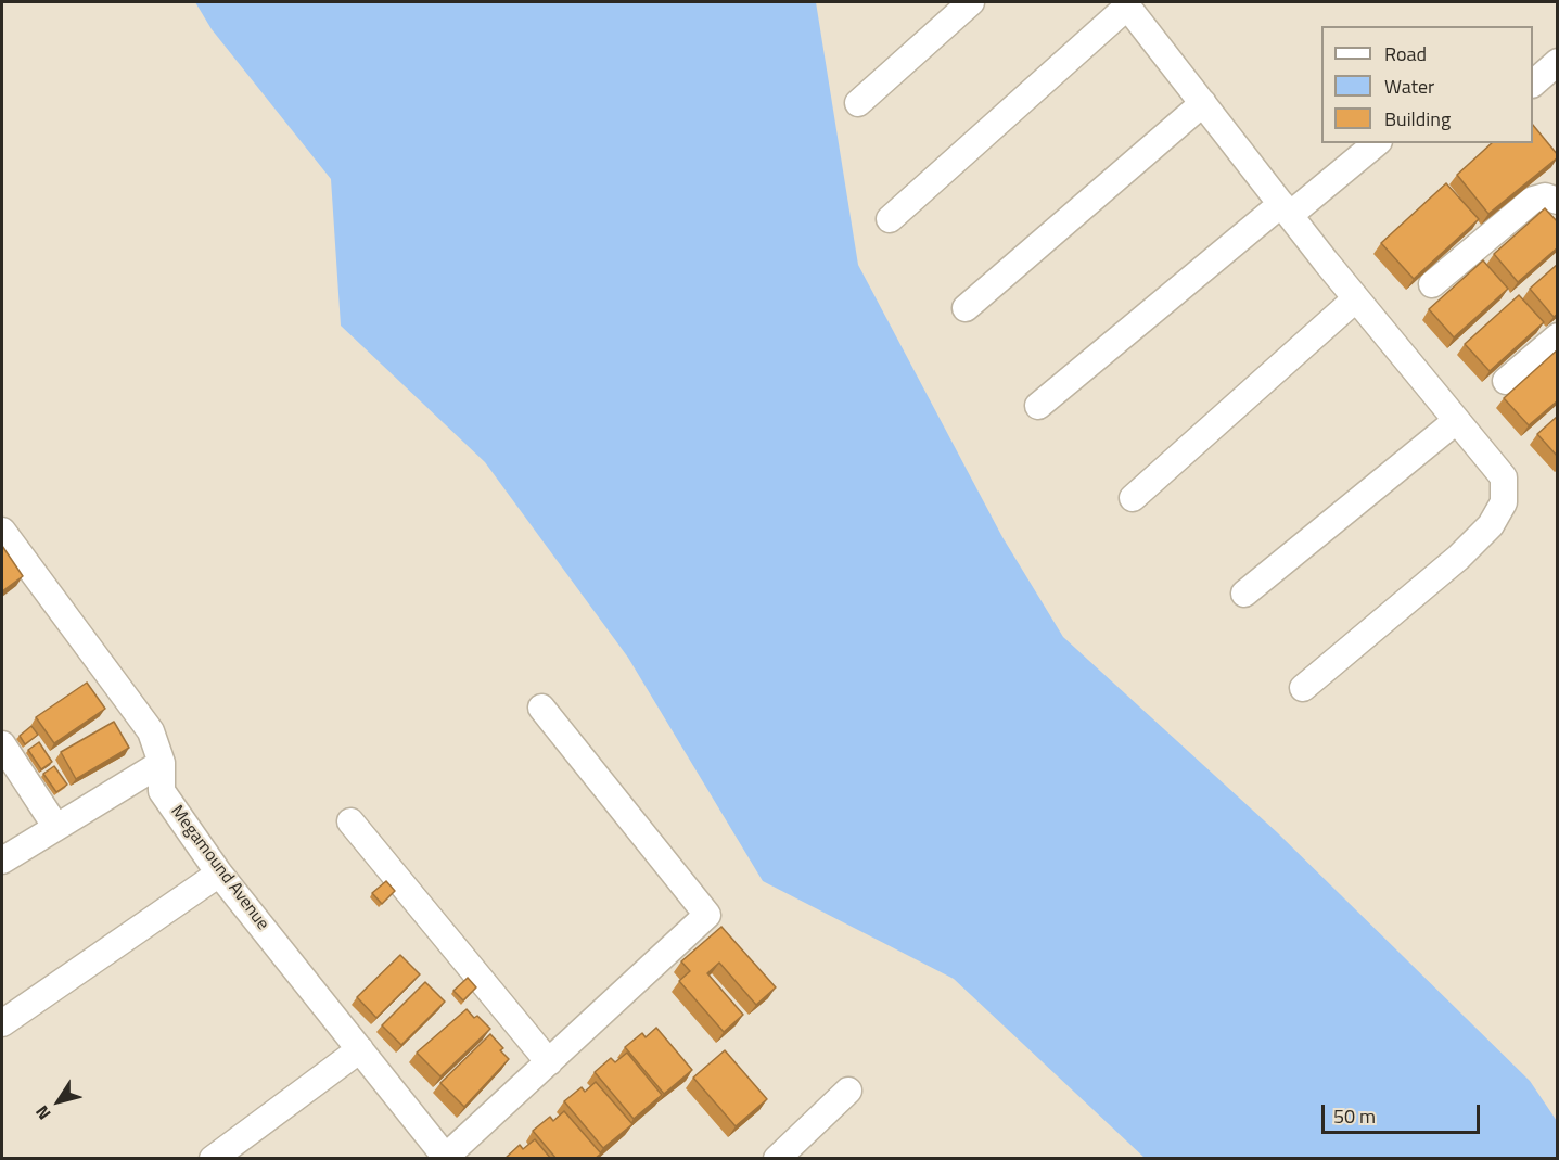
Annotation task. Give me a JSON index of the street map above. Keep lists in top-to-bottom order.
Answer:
{
  "streets": {
    "street": ["Megamound Avenue"]
  },
  "legend": ["Road", "Water", "Building"],
  "scale_bar": "50 m",
  "north": "bottom left"
}
